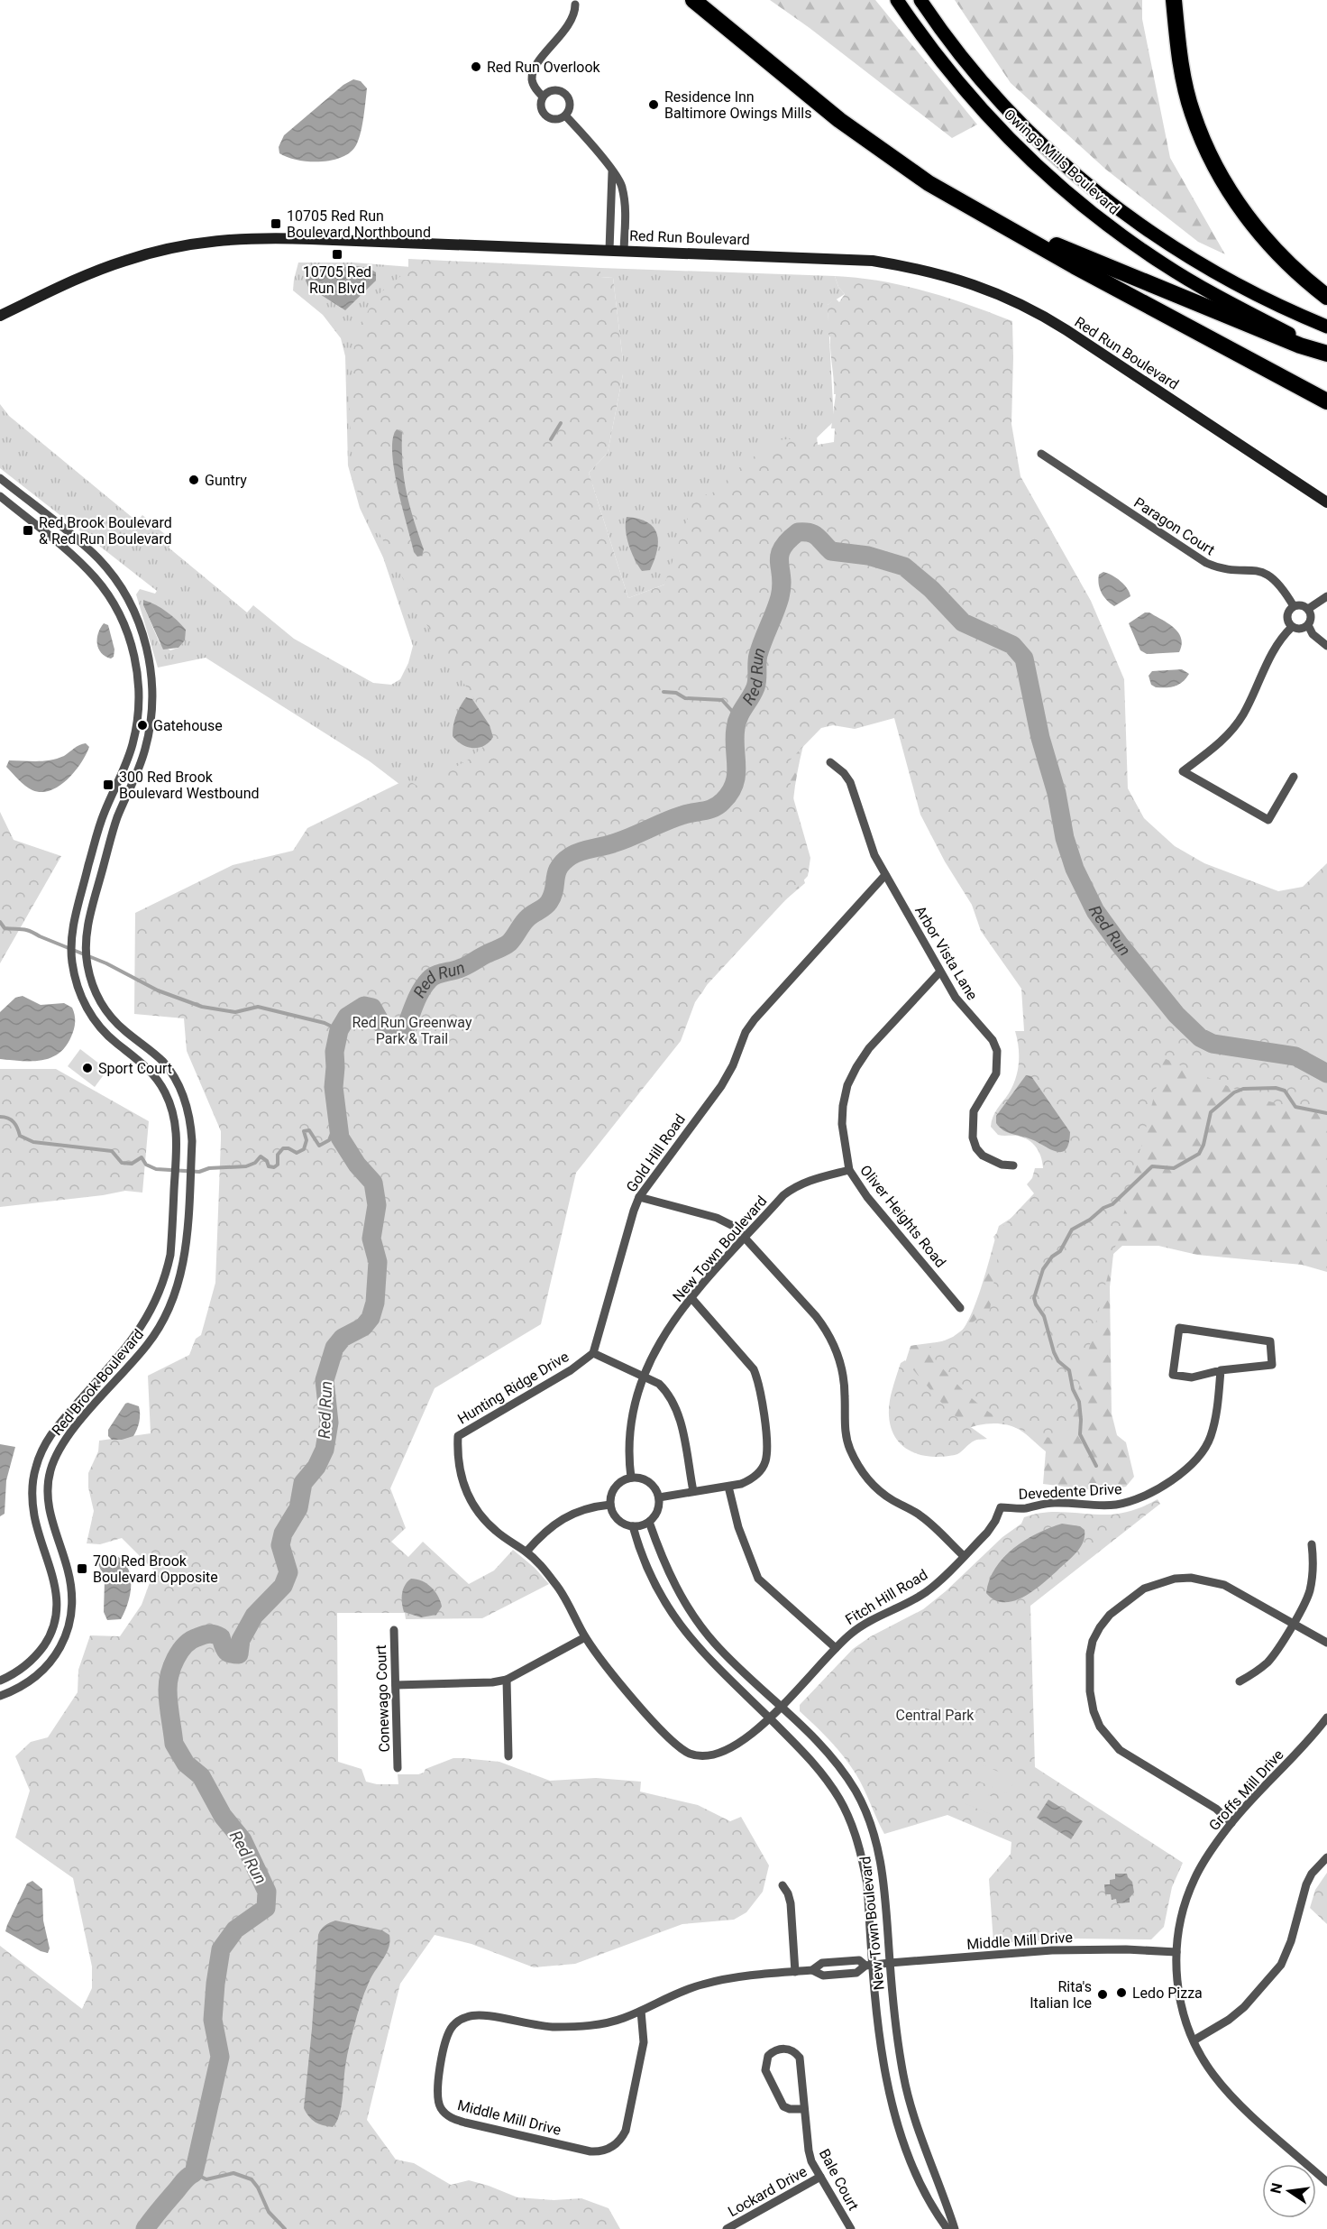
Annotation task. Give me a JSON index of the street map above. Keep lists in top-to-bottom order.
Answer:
{
  "streets": {
    "main road": ["Owings Mills Boulevard", "Red Run Boulevard"],
    "street": [
      "Paragon Court",
      "Arbor Vista Lane",
      "Gold Hill Road",
      "Oliver Heights Road",
      "New Town Boulevard",
      "Red Brook Boulevard",
      "Hunting Ridge Drive",
      "Devedente Drive",
      "Fitch Hill Road",
      "Conewago Court",
      "Groffs Mill Drive",
      "Middle Mill Drive",
      "Bale Court",
      "Lockard Drive"
    ]
  },
  "crossings": [
    ["Arbor Vista Lane", "Gold Hill Road"],
    ["Arbor Vista Lane", "Oliver Heights Road"],
    ["Gold Hill Road", "Hunting Ridge Drive"],
    ["Oliver Heights Road", "New Town Boulevard"],
    ["New Town Boulevard", "Fitch Hill Road"],
    ["New Town Boulevard", "Middle Mill Drive"],
    ["Hunting Ridge Drive", "Fitch Hill Road"],
    ["Devedente Drive", "Fitch Hill Road"],
    ["Groffs Mill Drive", "Middle Mill Drive"],
    ["Bale Court", "Lockard Drive"]
  ],
  "water": ["Red Run"],
  "parks": ["Red Run Greenway Park & Trail", "Central Park"],
  "places": {
    "other": [
      "Red Run Overlook",
      "Residence Inn Baltimore Owings Mills",
      "Guntry",
      "Gatehouse",
      "Sport Court",
      "Ledo Pizza",
      "Rita's Italian Ice"
    ],
    "transit": [
      "10705 Red Run Boulevard Northbound",
      "10705 Red Run Blvd",
      "Red Brook Boulevard & Red Run Boulevard",
      "300 Red Brook Boulevard Westbound",
      "700 Red Brook Boulevard Opposite"
    ]
  },
  "north": "left"
}
